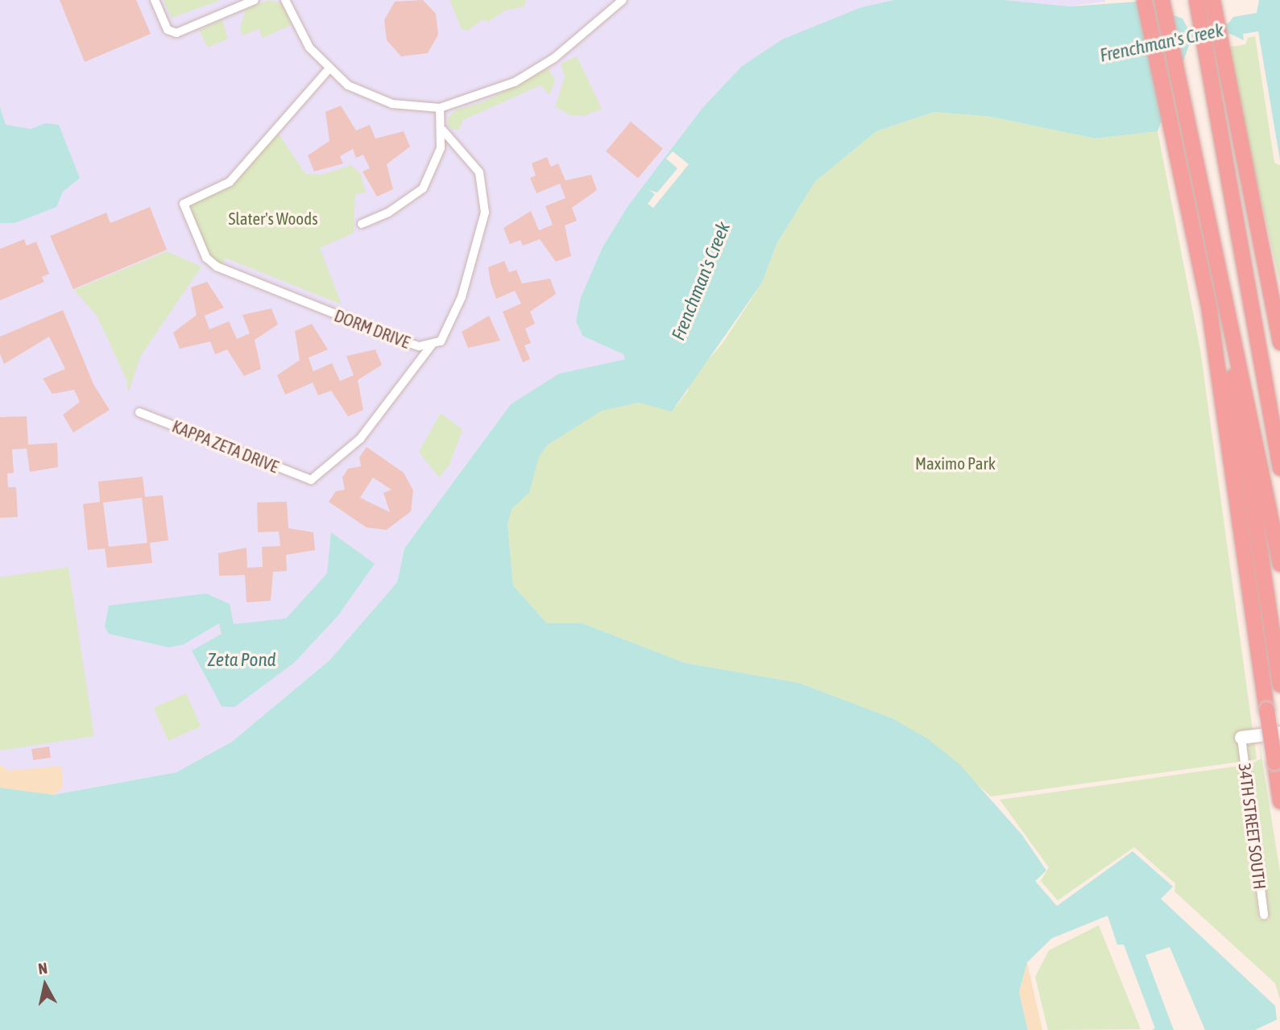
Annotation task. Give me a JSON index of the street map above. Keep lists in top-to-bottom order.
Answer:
{
  "streets": {
    "street": ["DORM DRIVE", "KAPPA ZETA DRIVE", "34TH STREET SOUTH"]
  },
  "crossings": [
    ["DORM DRIVE", "KAPPA ZETA DRIVE"]
  ],
  "water": ["Frenchman's Creek", "Zeta Pond"],
  "parks": ["Slater's Woods", "Maximo Park"],
  "north": "top"
}
